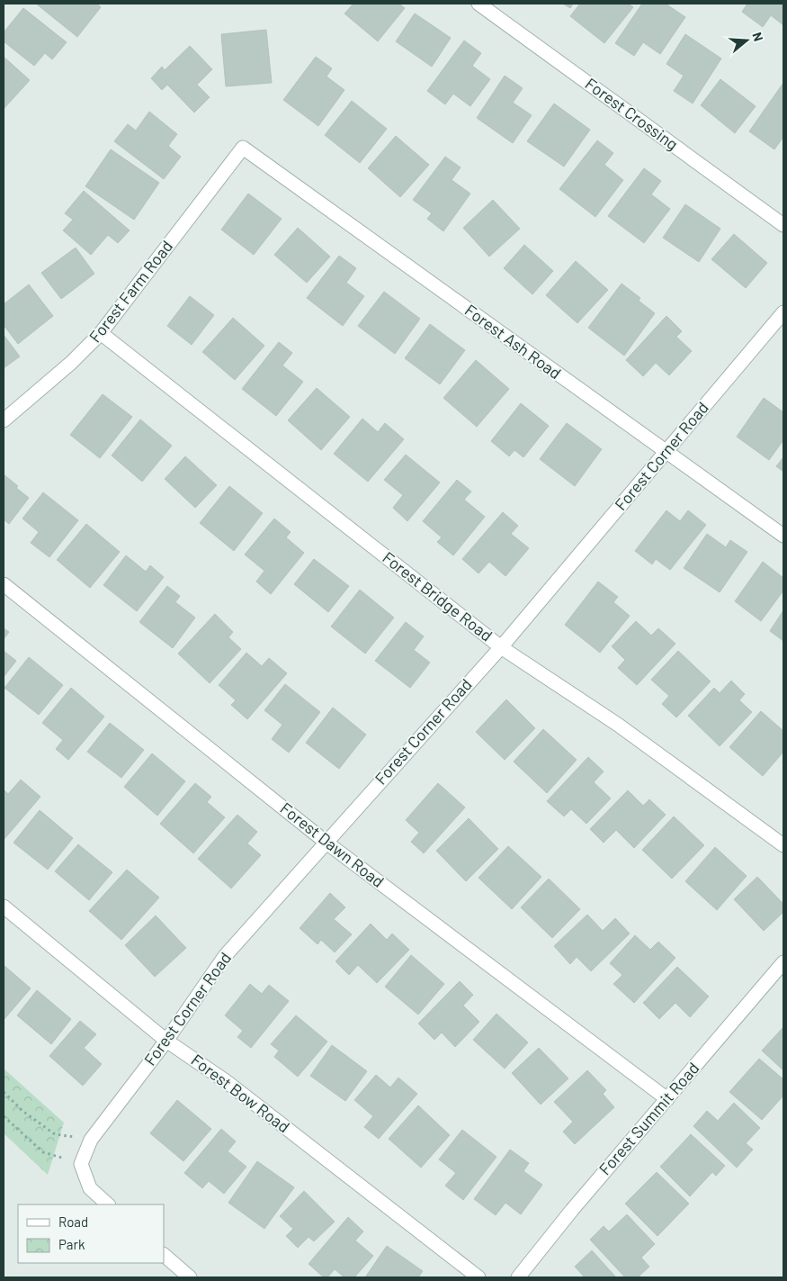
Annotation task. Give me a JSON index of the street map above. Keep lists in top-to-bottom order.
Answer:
{
  "streets": {
    "street": [
      "Forest Crossing",
      "Forest Farm Road",
      "Forest Ash Road",
      "Forest Corner Road",
      "Forest Bridge Road",
      "Forest Dawn Road",
      "Forest Bow Road",
      "Forest Summit Road"
    ]
  },
  "crossings": [
    ["Forest Farm Road", "Forest Ash Road"],
    ["Forest Farm Road", "Forest Bridge Road"],
    ["Forest Ash Road", "Forest Corner Road"],
    ["Forest Corner Road", "Forest Bridge Road"],
    ["Forest Corner Road", "Forest Dawn Road"],
    ["Forest Corner Road", "Forest Bow Road"],
    ["Forest Dawn Road", "Forest Summit Road"]
  ],
  "legend": ["Road", "Park"],
  "north": "right"
}
